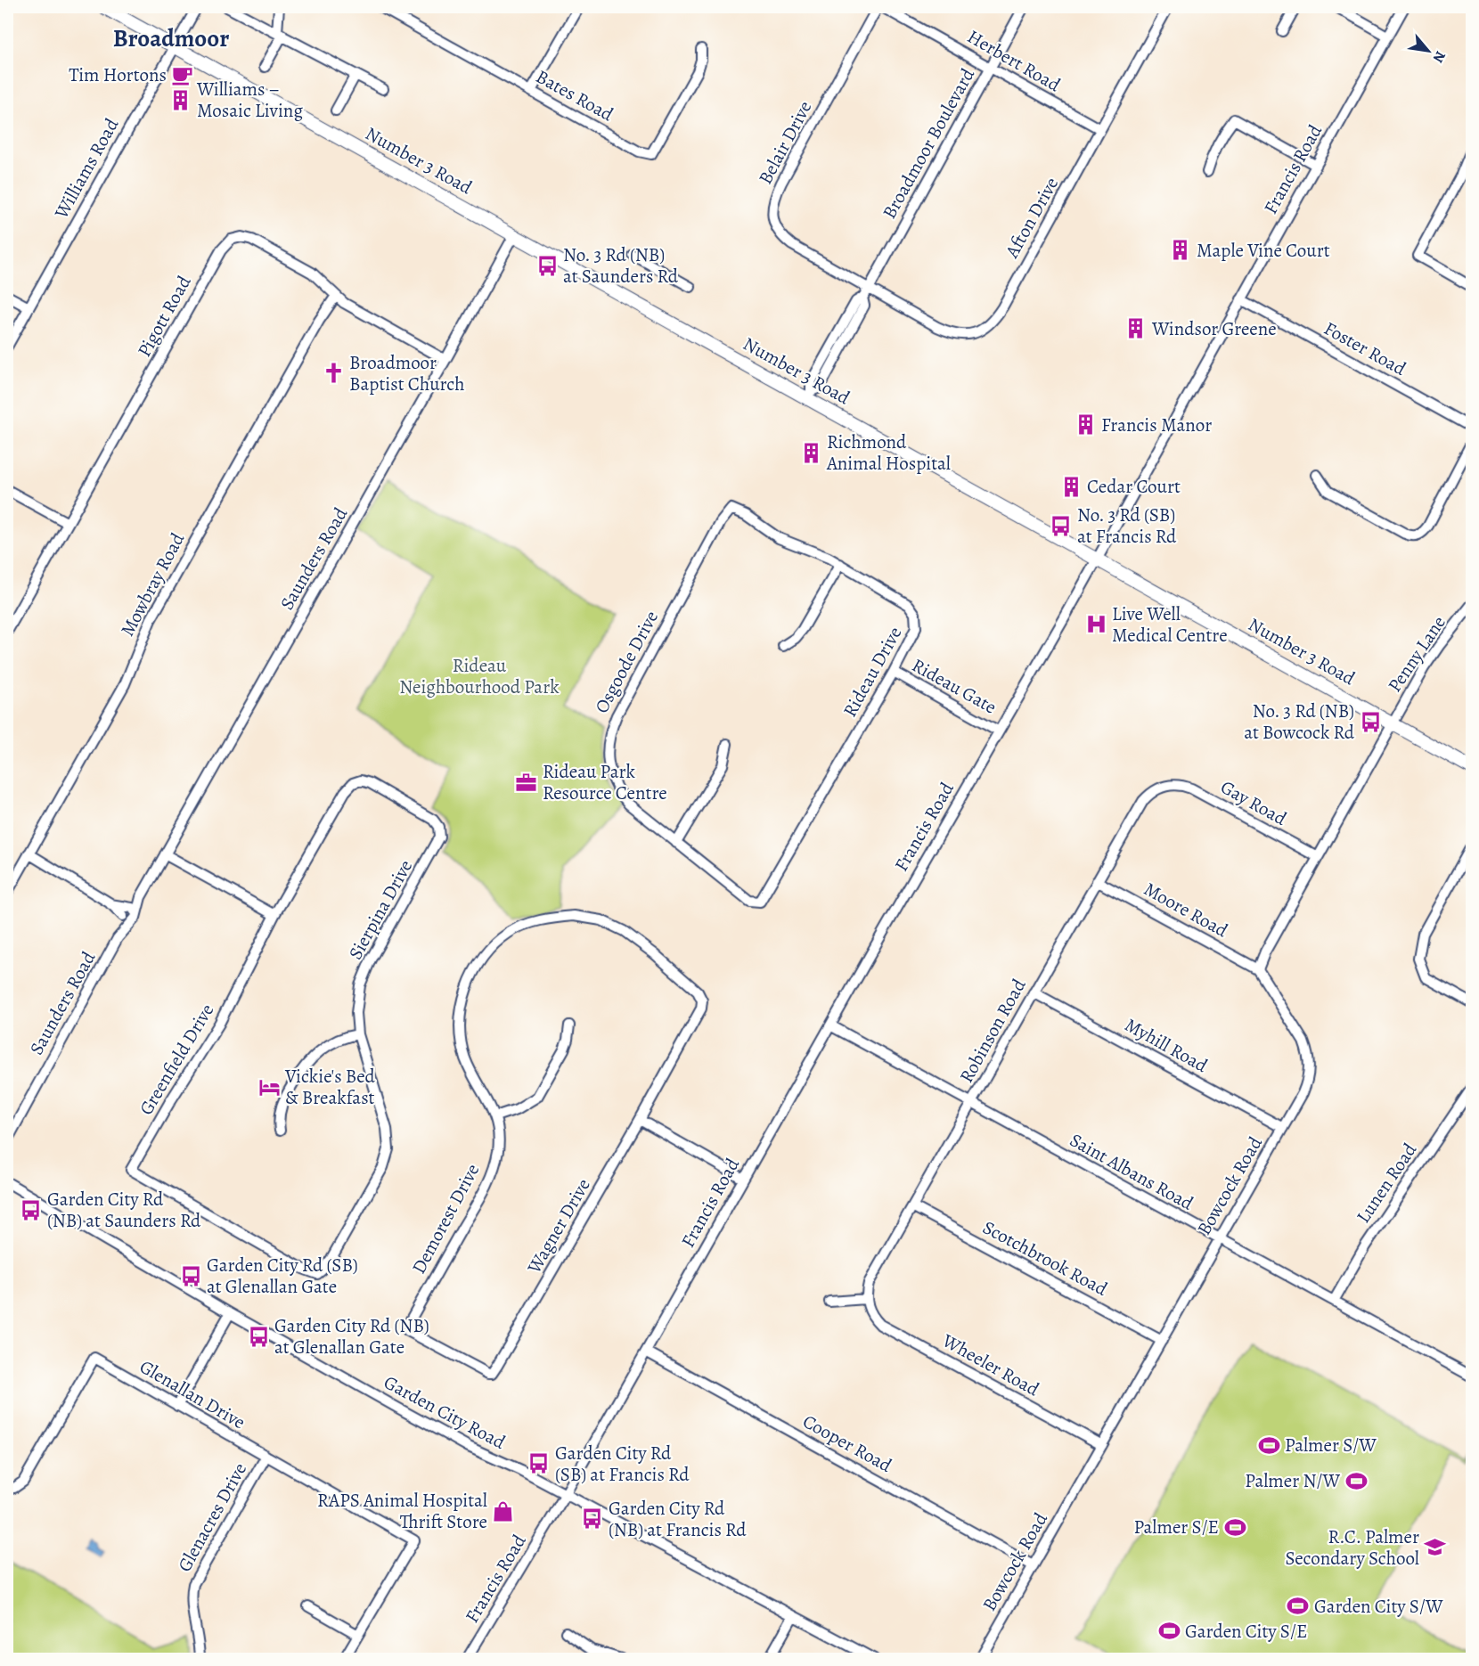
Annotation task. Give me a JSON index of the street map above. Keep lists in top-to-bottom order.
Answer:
{
  "streets": {
    "main road": ["Number 3 Road"],
    "street": [
      "Herbert Road",
      "Bates Road",
      "Belair Drive",
      "Broadmoor Boulevard",
      "Williams Road",
      "Francis Road",
      "Afton Drive",
      "Pigott Road",
      "Foster Road",
      "Saunders Road",
      "Mowbray Road",
      "Penny Lane",
      "Osgoode Drive",
      "Rideau Drive",
      "Rideau Gate",
      "Gay Road",
      "Sierpina Drive",
      "Moore Road",
      "Robinson Road",
      "Myhill Road",
      "Greenfield Drive",
      "Saint Albans Road",
      "Lunen Road",
      "Bowcock Road",
      "Demorest Drive",
      "Wagner Drive",
      "Scotchbrook Road",
      "Wheeler Road",
      "Glenallan Drive",
      "Garden City Road",
      "Cooper Road",
      "Glenacres Drive"
    ]
  },
  "crossings": [
    ["Herbert Road", "Broadmoor Boulevard"],
    ["Herbert Road", "Afton Drive"],
    ["Belair Drive", "Broadmoor Boulevard"],
    ["Belair Drive", "Afton Drive"],
    ["Broadmoor Boulevard", "Number 3 Road"],
    ["Broadmoor Boulevard", "Afton Drive"],
    ["Number 3 Road", "Williams Road"],
    ["Number 3 Road", "Francis Road"],
    ["Number 3 Road", "Saunders Road"],
    ["Number 3 Road", "Penny Lane"],
    ["Francis Road", "Foster Road"],
    ["Francis Road", "Rideau Gate"],
    ["Francis Road", "Saint Albans Road"],
    ["Francis Road", "Garden City Road"],
    ["Francis Road", "Cooper Road"],
    ["Pigott Road", "Saunders Road"],
    ["Pigott Road", "Mowbray Road"],
    ["Osgoode Drive", "Rideau Drive"],
    ["Rideau Drive", "Rideau Gate"],
    ["Gay Road", "Robinson Road"],
    ["Sierpina Drive", "Greenfield Drive"],
    ["Moore Road", "Robinson Road"],
    ["Moore Road", "Bowcock Road"],
    ["Robinson Road", "Myhill Road"],
    ["Robinson Road", "Saint Albans Road"],
    ["Robinson Road", "Scotchbrook Road"],
    ["Robinson Road", "Wheeler Road"],
    ["Myhill Road", "Bowcock Road"],
    ["Saint Albans Road", "Lunen Road"],
    ["Saint Albans Road", "Bowcock Road"],
    ["Bowcock Road", "Scotchbrook Road"],
    ["Bowcock Road", "Wheeler Road"],
    ["Bowcock Road", "Cooper Road"],
    ["Demorest Drive", "Wagner Drive"],
    ["Glenallan Drive", "Glenacres Drive"]
  ],
  "districts": ["Broadmoor"],
  "parks": ["Rideau Neighbourhood Park"],
  "places": {
    "cafe": ["Tim Hortons"],
    "building": [
      "Williams – Mosaic Living",
      "Maple Vine Court",
      "Windsor Greene",
      "Francis Manor",
      "Richmond Animal Hospital",
      "Cedar Court"
    ],
    "bus stop": [
      "No. 3 Rd (NB) at Saunders Rd",
      "No. 3 Rd (SB) at Francis Rd",
      "No. 3 Rd (NB) at Bowcock Rd",
      "Garden City Rd (NB) at Saunders Rd",
      "Garden City Rd (SB) at Glenallan Gate",
      "Garden City Rd (NB) at Glenallan Gate",
      "Garden City Rd (SB) at Francis Rd",
      "Garden City Rd (NB) at Francis Rd"
    ],
    "church": ["Broadmoor Baptist Church"],
    "hospital": ["Live Well Medical Centre"],
    "office": ["Rideau Park Resource Centre"],
    "hotel": ["Vickie's Bed & Breakfast"],
    "sports": [
      "Palmer S/W",
      "Palmer N/W",
      "Palmer S/E",
      "Garden City S/W",
      "Garden City S/E"
    ],
    "shop": ["RAPS Animal Hospital Thrift Store"],
    "school or university": ["R.C. Palmer Secondary School"]
  },
  "north": "bottom right"
}
